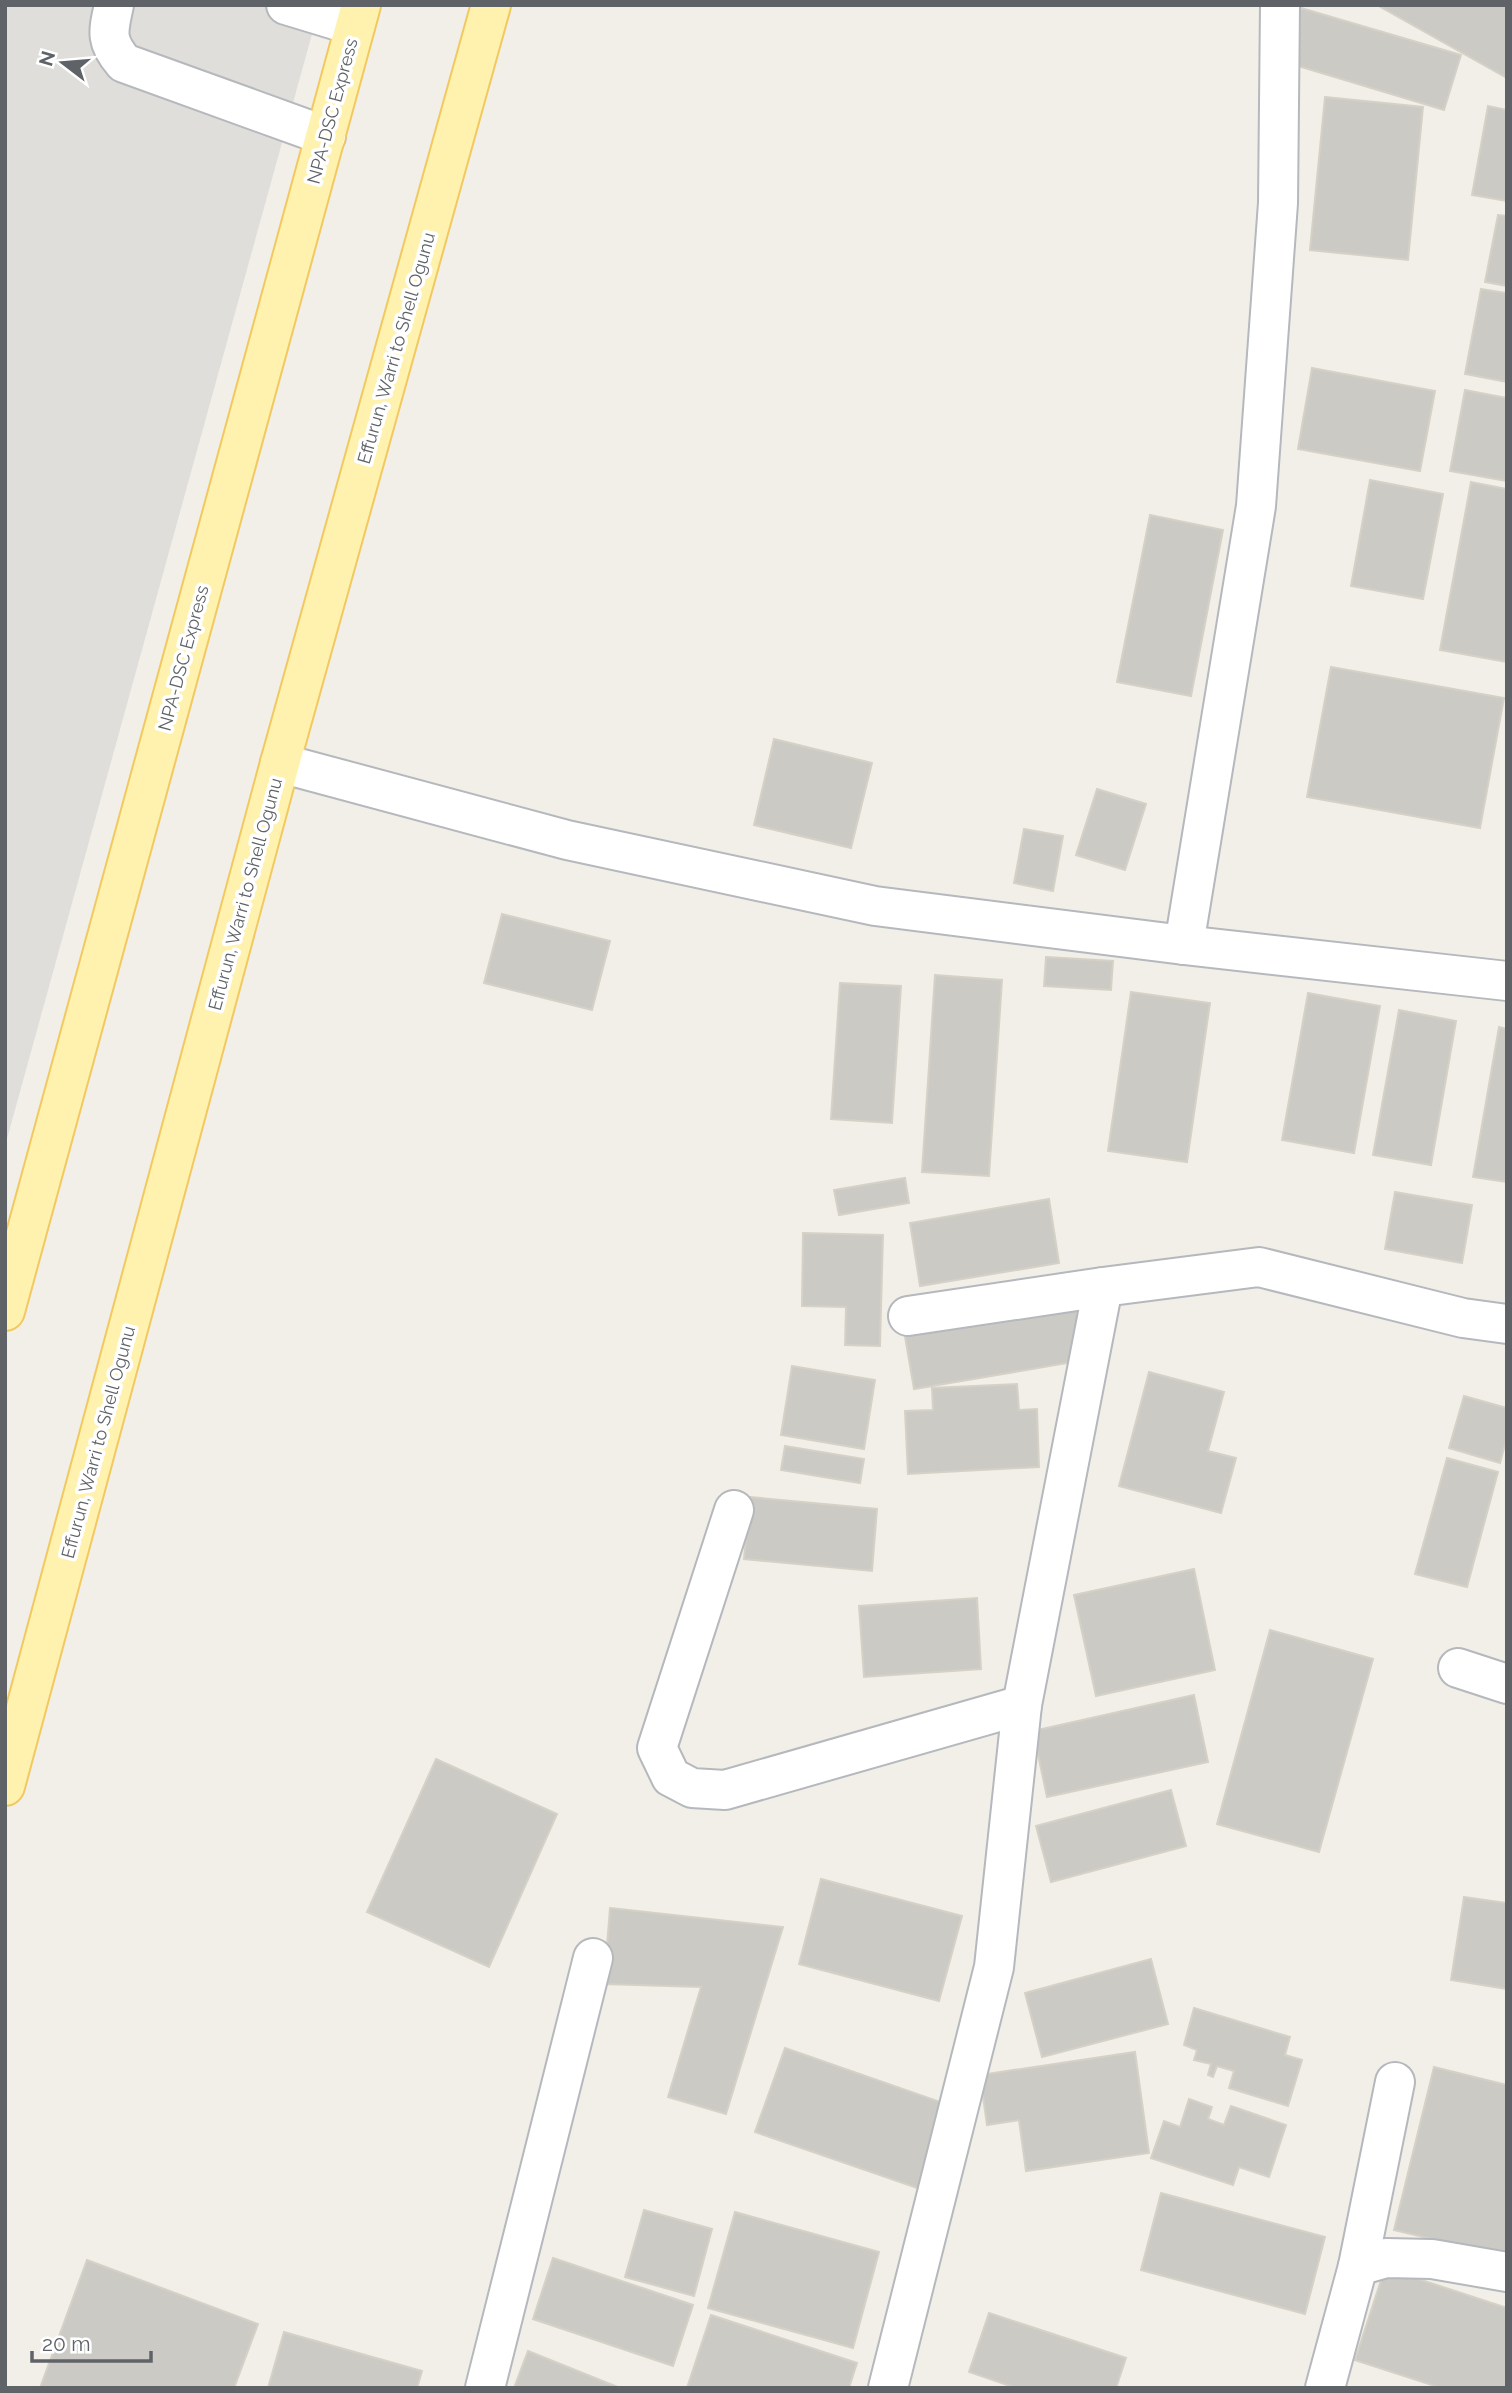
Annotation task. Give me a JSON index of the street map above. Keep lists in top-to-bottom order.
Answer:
{
  "streets": {
    "main road": ["NPA-DSC Express", "Effurun, Warri to Shell Ogunu"]
  },
  "scale_bar": "20 m",
  "north": "left"
}
